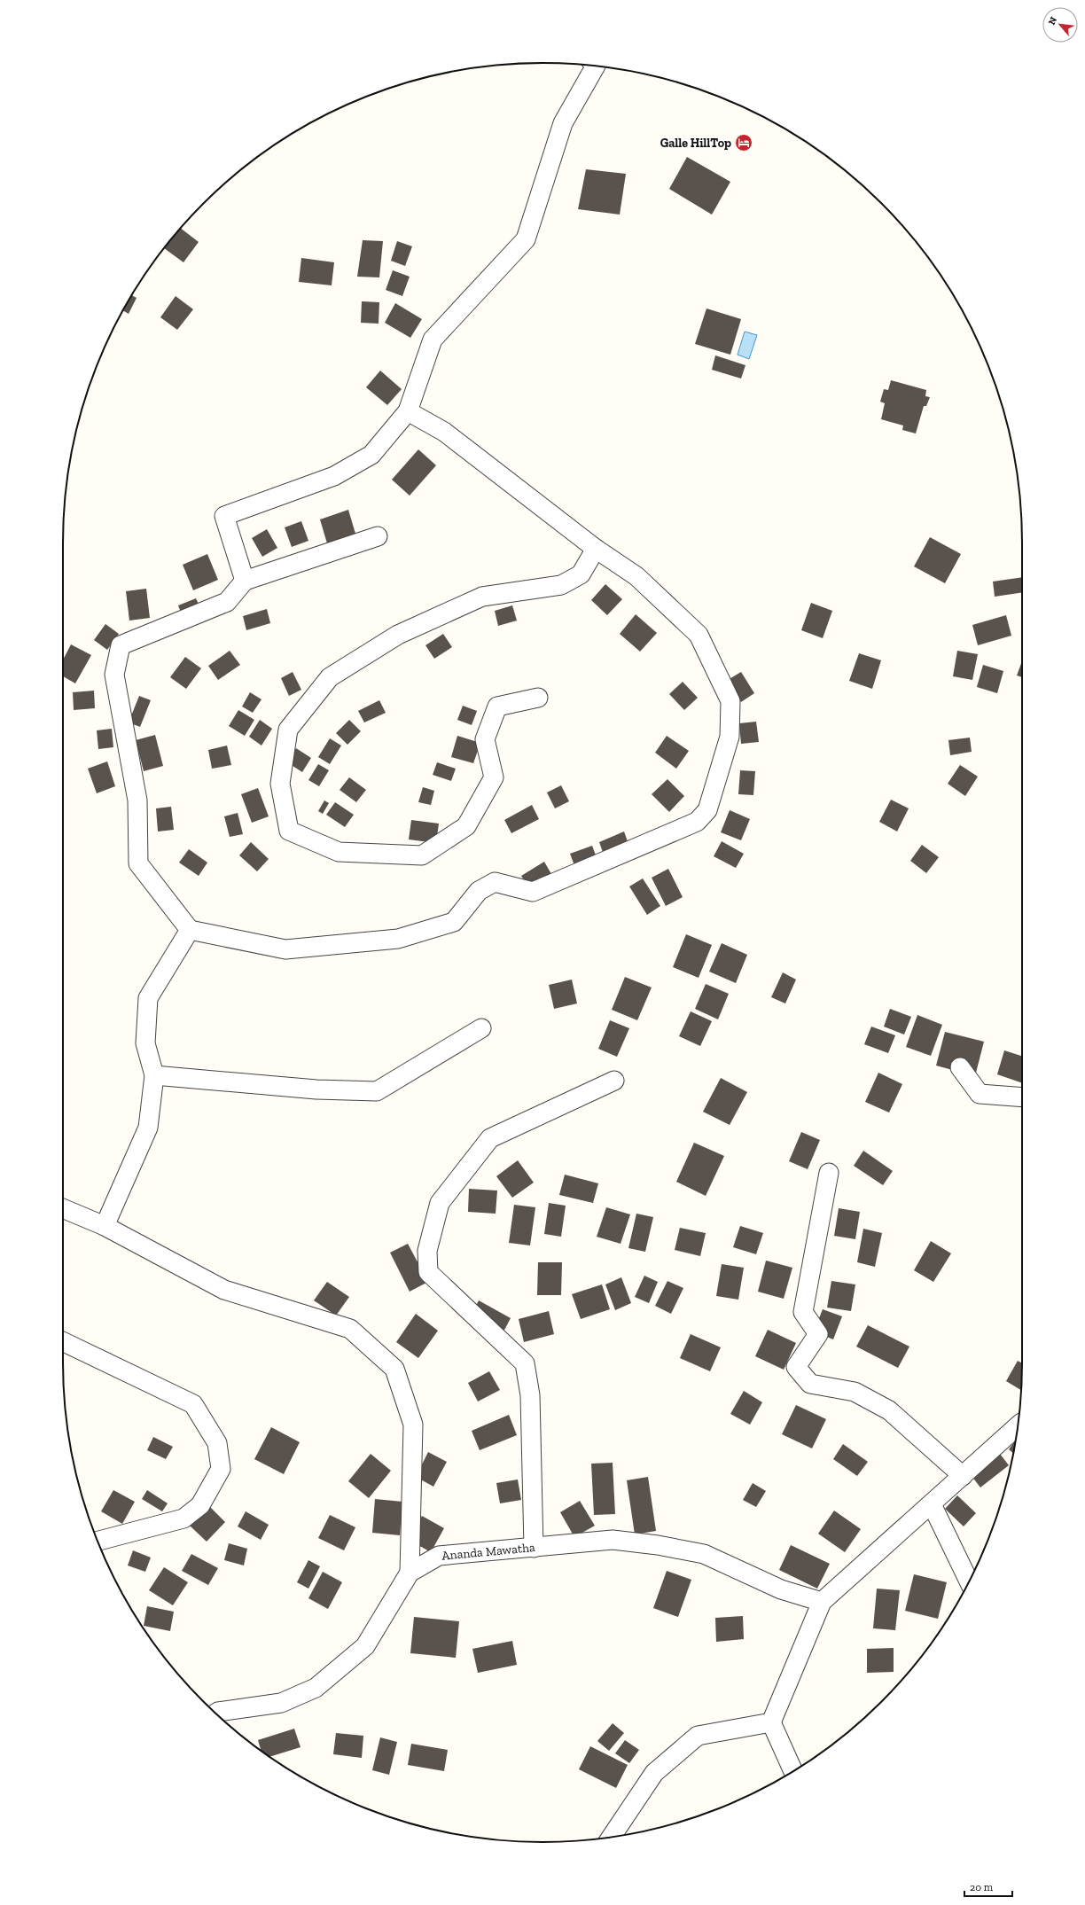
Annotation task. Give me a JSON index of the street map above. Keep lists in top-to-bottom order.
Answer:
{
  "streets": {
    "street": ["Ananda Mawatha"]
  },
  "places": {
    "hotel": ["Galle HillTop"]
  },
  "scale_bar": "20 m",
  "north": "top left"
}
